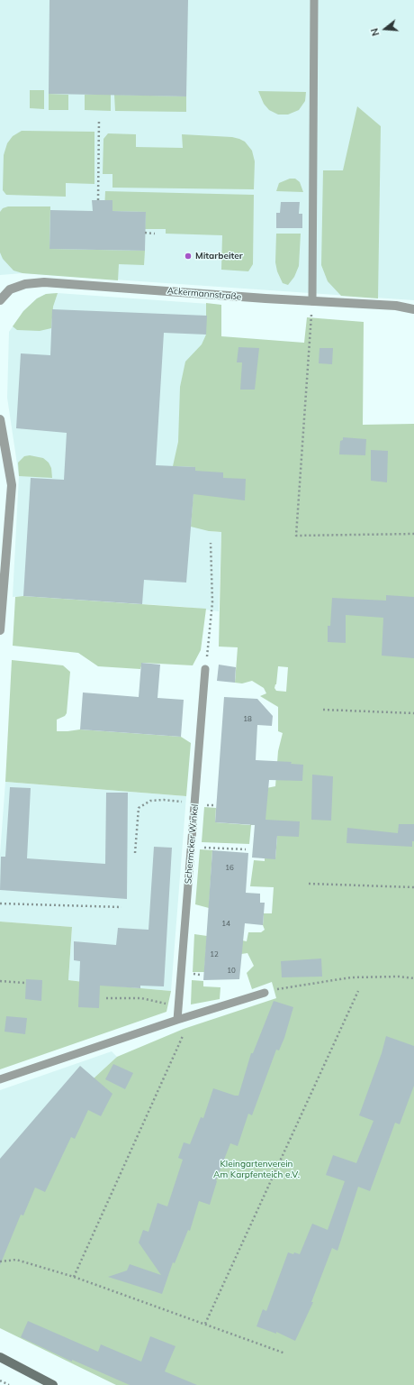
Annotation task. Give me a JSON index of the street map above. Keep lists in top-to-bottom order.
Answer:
{
  "streets": {
    "street": ["Ackermannstraße"],
    "lane": ["Schermcker Winkel"]
  },
  "parks": ["Kleingartenverein Am Karpfenteich e.V."],
  "places": ["Mitarbeiter"],
  "house_numbers": [
    "18",
    "16",
    "14",
    "12",
    "10"
  ],
  "north": "left"
}
